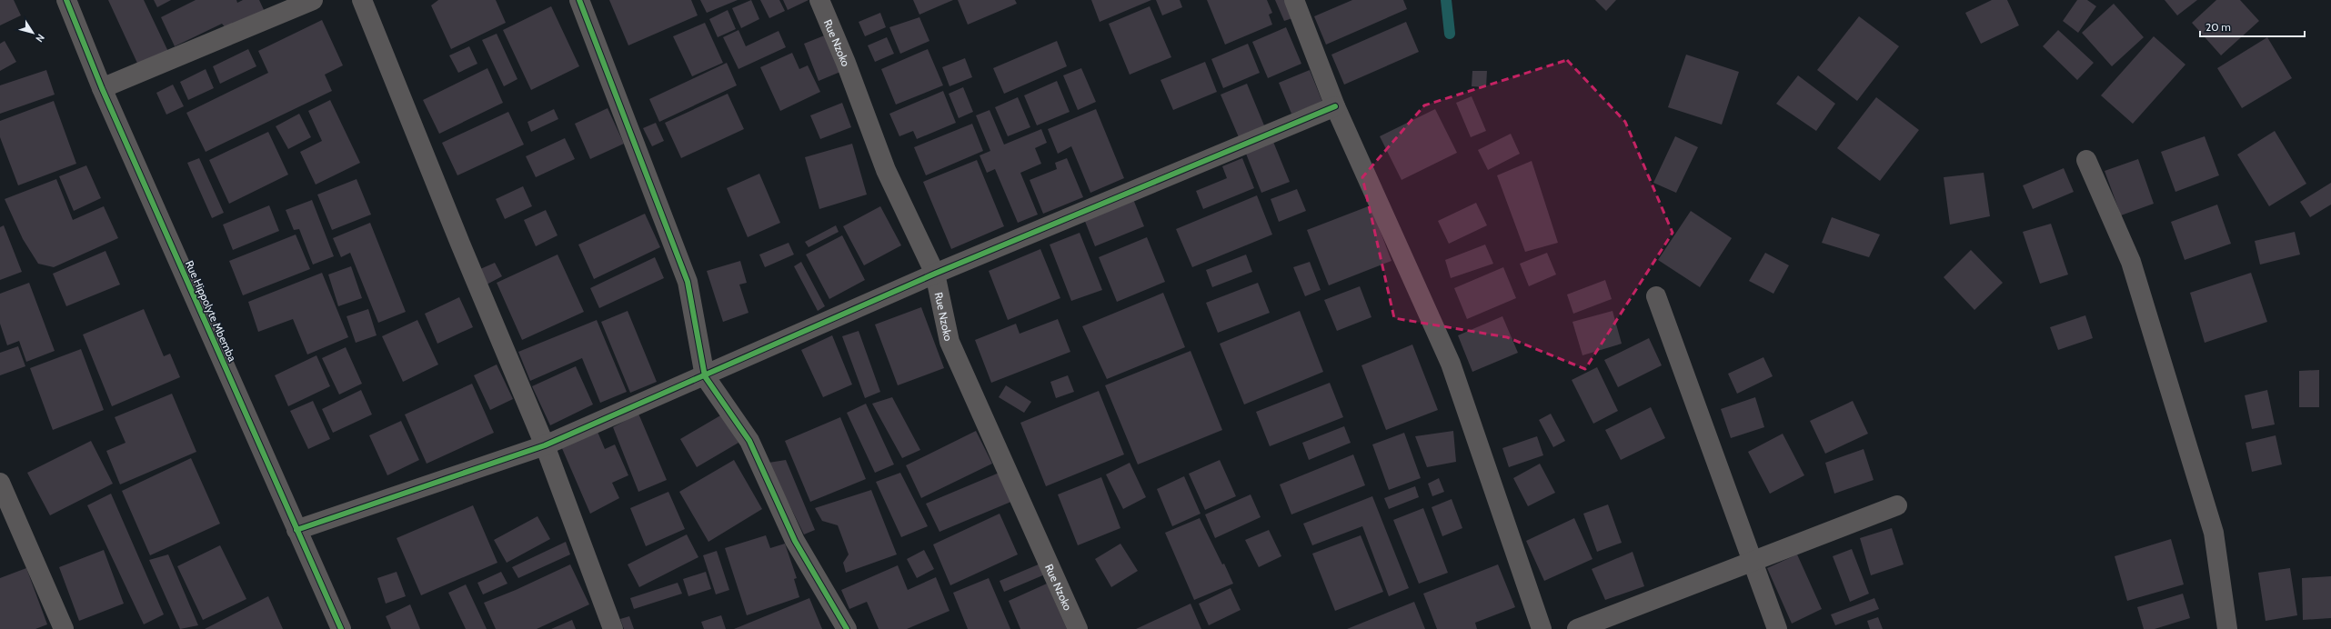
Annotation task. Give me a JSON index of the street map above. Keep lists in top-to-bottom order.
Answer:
{
  "streets": {
    "street": ["Rue Nzoko", "Rue Hippolyte Mbemba"]
  },
  "scale_bar": "20 m",
  "north": "bottom right"
}
